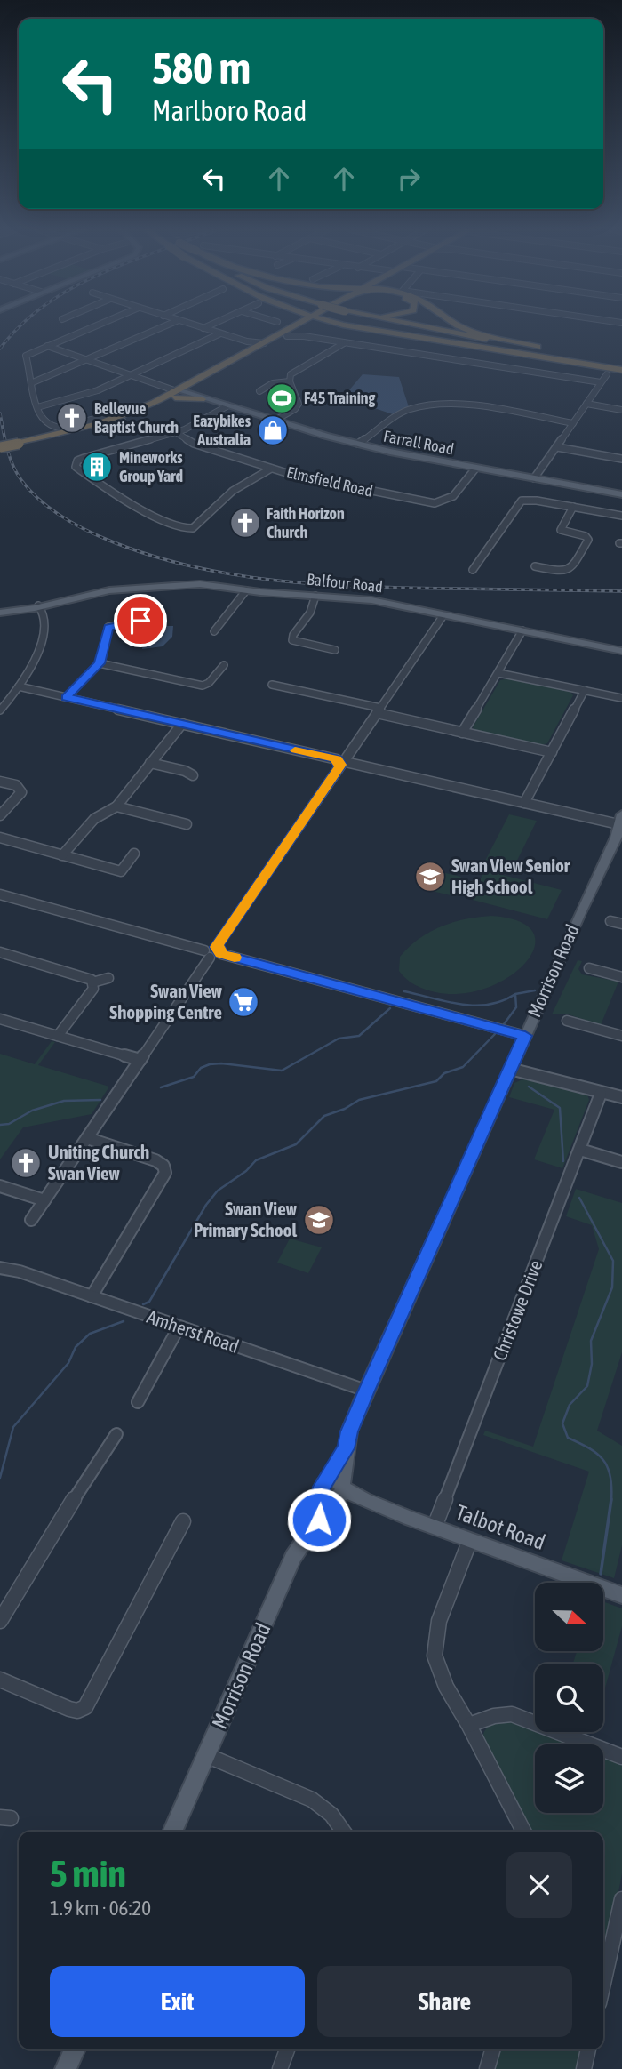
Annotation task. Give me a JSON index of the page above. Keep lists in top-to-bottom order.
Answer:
{
  "streets": {
    "main road": [
      "Farrall Road",
      "Balfour Road",
      "Morrison Road",
      "Talbot Road"
    ],
    "street": ["Elmsfield Road", "Christowe Drive", "Amherst Road"]
  },
  "crossings": [
    ["Farrall Road", "Elmsfield Road"],
    ["Morrison Road", "Amherst Road"],
    ["Morrison Road", "Talbot Road"],
    ["Christowe Drive", "Talbot Road"]
  ],
  "places": {
    "sports": ["F45 Training"],
    "church": ["Bellevue Baptist Church", "Faith Horizon Church", "Uniting Church Swan View"],
    "shop": ["Eazybikes Australia"],
    "building": ["Mineworks Group Yard"],
    "school or university": ["Swan View Senior High School", "Swan View Primary School"],
    "supermarket": ["Swan View Shopping Centre"]
  },
  "north": "right",
  "page": {
    "turn": ["580 m", "Marlboro Road"],
    "heading": ["5 min", "1.9 km · 06:20"],
    "buttons": ["Exit", "Share"]
  }
}
